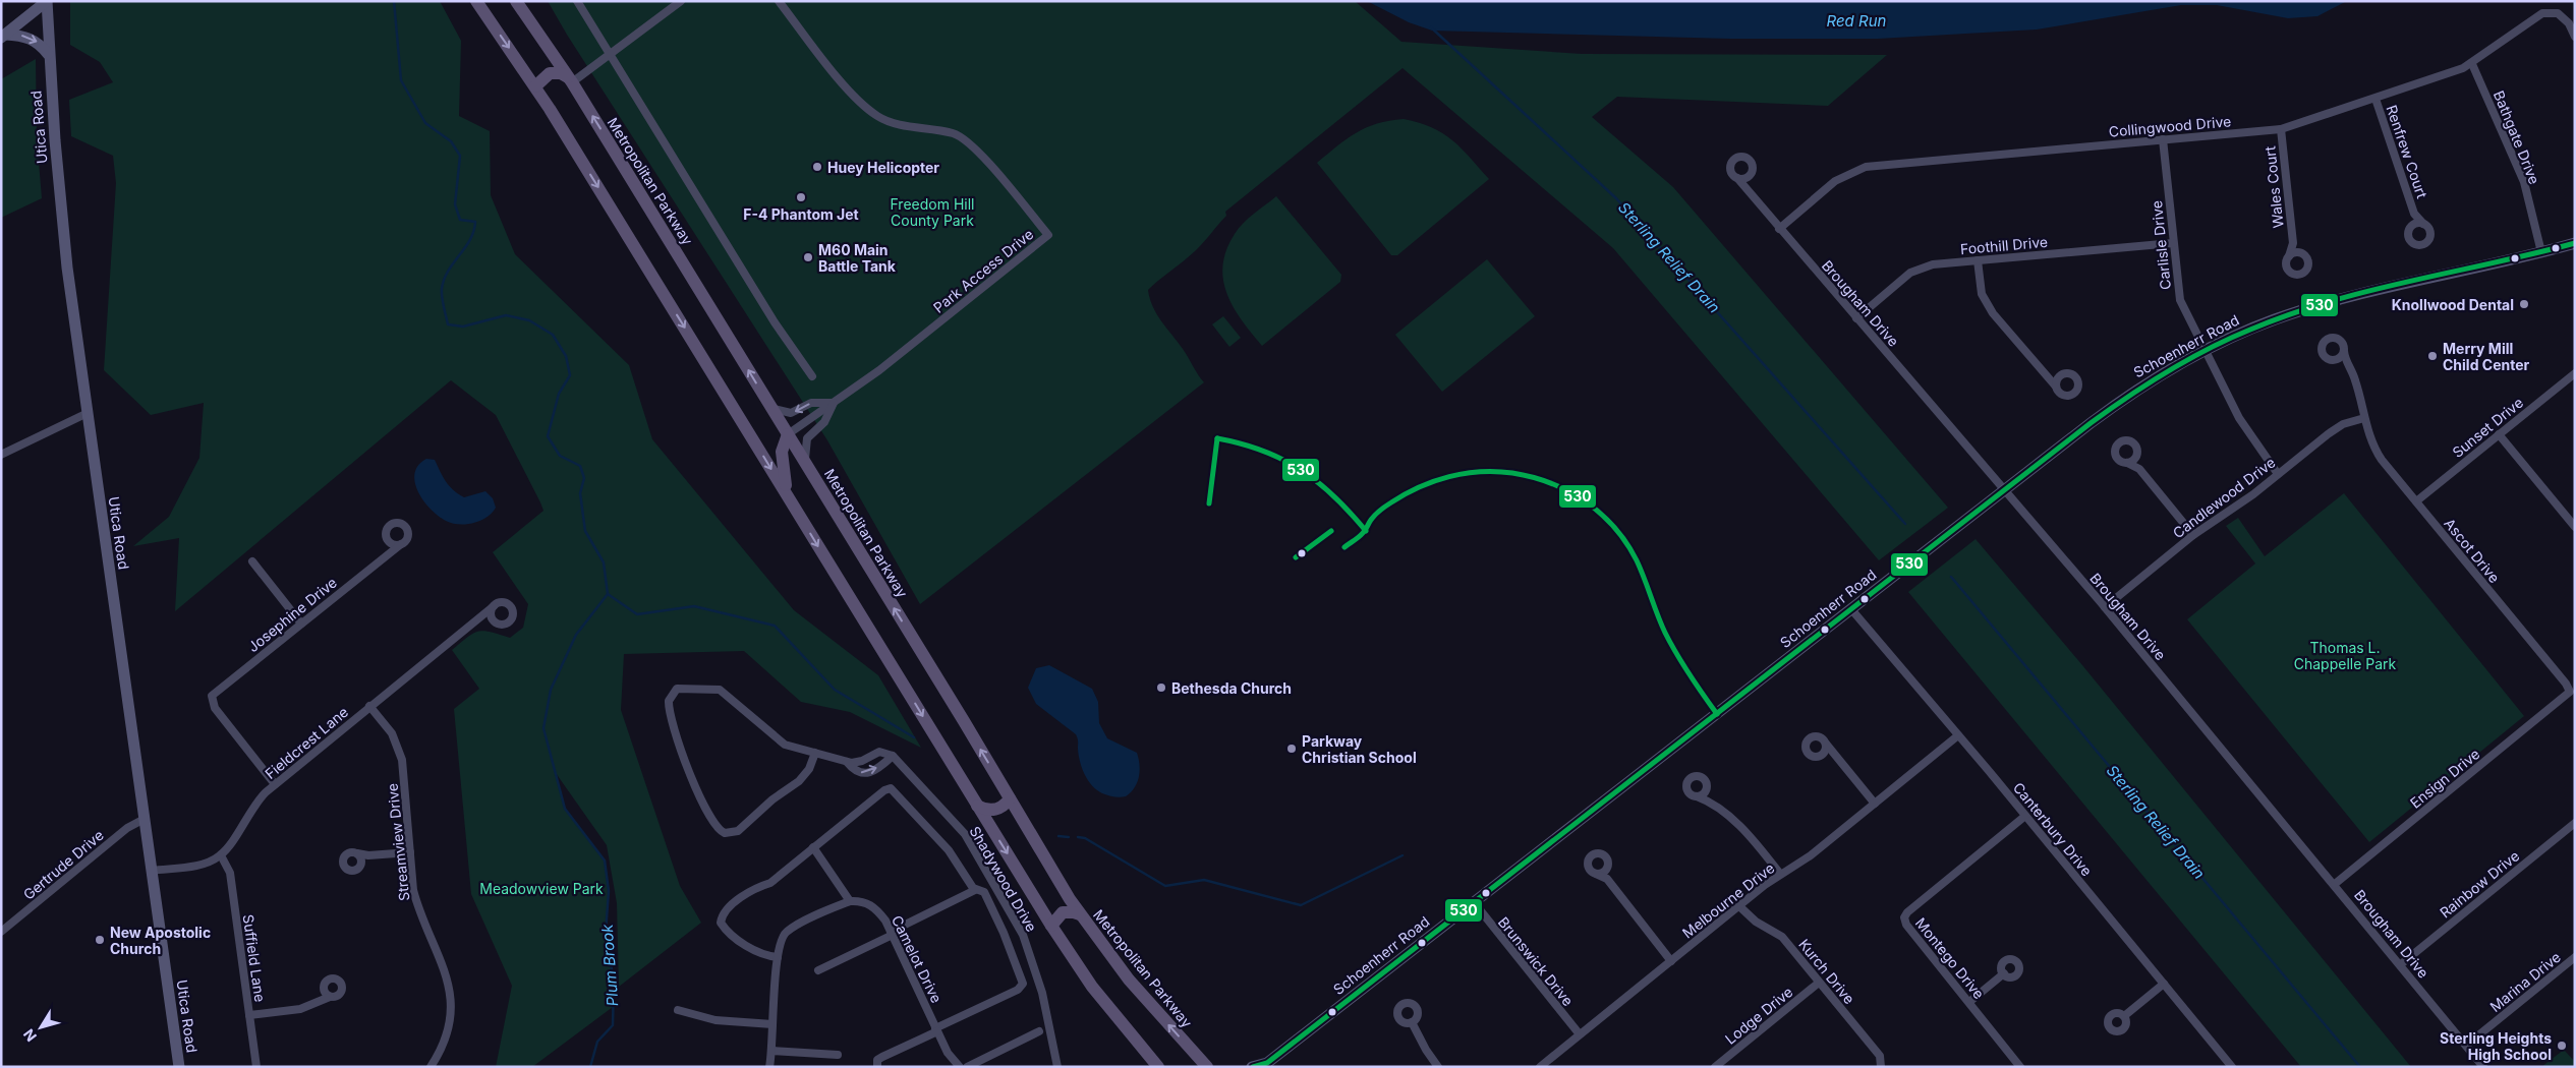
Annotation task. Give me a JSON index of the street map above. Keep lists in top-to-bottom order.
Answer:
{
  "streets": {
    "main road": ["Utica Road", "Metropolitan Parkway", "Schoenherr Road"],
    "street": [
      "Collingwood Drive",
      "Bathgate Drive",
      "Renfrew Court",
      "Wales Court",
      "Foothill Drive",
      "Carlisle Drive",
      "Park Access Drive",
      "Brougham Drive",
      "Sunset Drive",
      "Candlewood Drive",
      "Ascot Drive",
      "Josephine Drive",
      "Fieldcrest Lane",
      "Ensign Drive",
      "Canterbury Drive",
      "Streamview Drive",
      "Gertrude Drive",
      "Shadywood Drive",
      "Rainbow Drive",
      "Melbourne Drive",
      "Suffield Lane",
      "Montego Drive",
      "Camelot Drive",
      "Brunswick Drive",
      "Kurch Drive",
      "Marina Drive",
      "Lodge Drive"
    ]
  },
  "crossings": [
    ["Collingwood Drive", "Bathgate Drive"],
    ["Collingwood Drive", "Renfrew Court"],
    ["Collingwood Drive", "Wales Court"],
    ["Collingwood Drive", "Carlisle Drive"],
    ["Collingwood Drive", "Brougham Drive"],
    ["Utica Road", "Gertrude Drive"],
    ["Bathgate Drive", "Schoenherr Road"],
    ["Metropolitan Parkway", "Park Access Drive"],
    ["Foothill Drive", "Carlisle Drive"],
    ["Foothill Drive", "Brougham Drive"],
    ["Carlisle Drive", "Schoenherr Road"],
    ["Carlisle Drive", "Candlewood Drive"],
    ["Brougham Drive", "Schoenherr Road"],
    ["Brougham Drive", "Candlewood Drive"],
    ["Brougham Drive", "Ensign Drive"],
    ["Brougham Drive", "Rainbow Drive"],
    ["Brougham Drive", "Marina Drive"],
    ["Schoenherr Road", "Canterbury Drive"],
    ["Schoenherr Road", "Brunswick Drive"],
    ["Sunset Drive", "Ascot Drive"],
    ["Candlewood Drive", "Ascot Drive"],
    ["Ascot Drive", "Ensign Drive"],
    ["Josephine Drive", "Fieldcrest Lane"],
    ["Fieldcrest Lane", "Streamview Drive"],
    ["Fieldcrest Lane", "Suffield Lane"],
    ["Canterbury Drive", "Melbourne Drive"],
    ["Canterbury Drive", "Montego Drive"],
    ["Melbourne Drive", "Brunswick Drive"],
    ["Melbourne Drive", "Kurch Drive"],
    ["Kurch Drive", "Lodge Drive"]
  ],
  "water": ["Red Run", "Sterling Relief Drain", "Plum Brook"],
  "parks": ["Freedom Hill County Park", "Thomas L. Chappelle Park", "Meadowview Park"],
  "places": [
    "Huey Helicopter",
    "F-4 Phantom Jet",
    "M60 Main Battle Tank",
    "Knollwood Dental",
    "Merry Mill Child Center",
    "Bethesda Church",
    "Parkway Christian School",
    "New Apostolic Church",
    "Sterling Heights High School"
  ],
  "lines": ["transit line 530"],
  "north": "bottom left"
}
